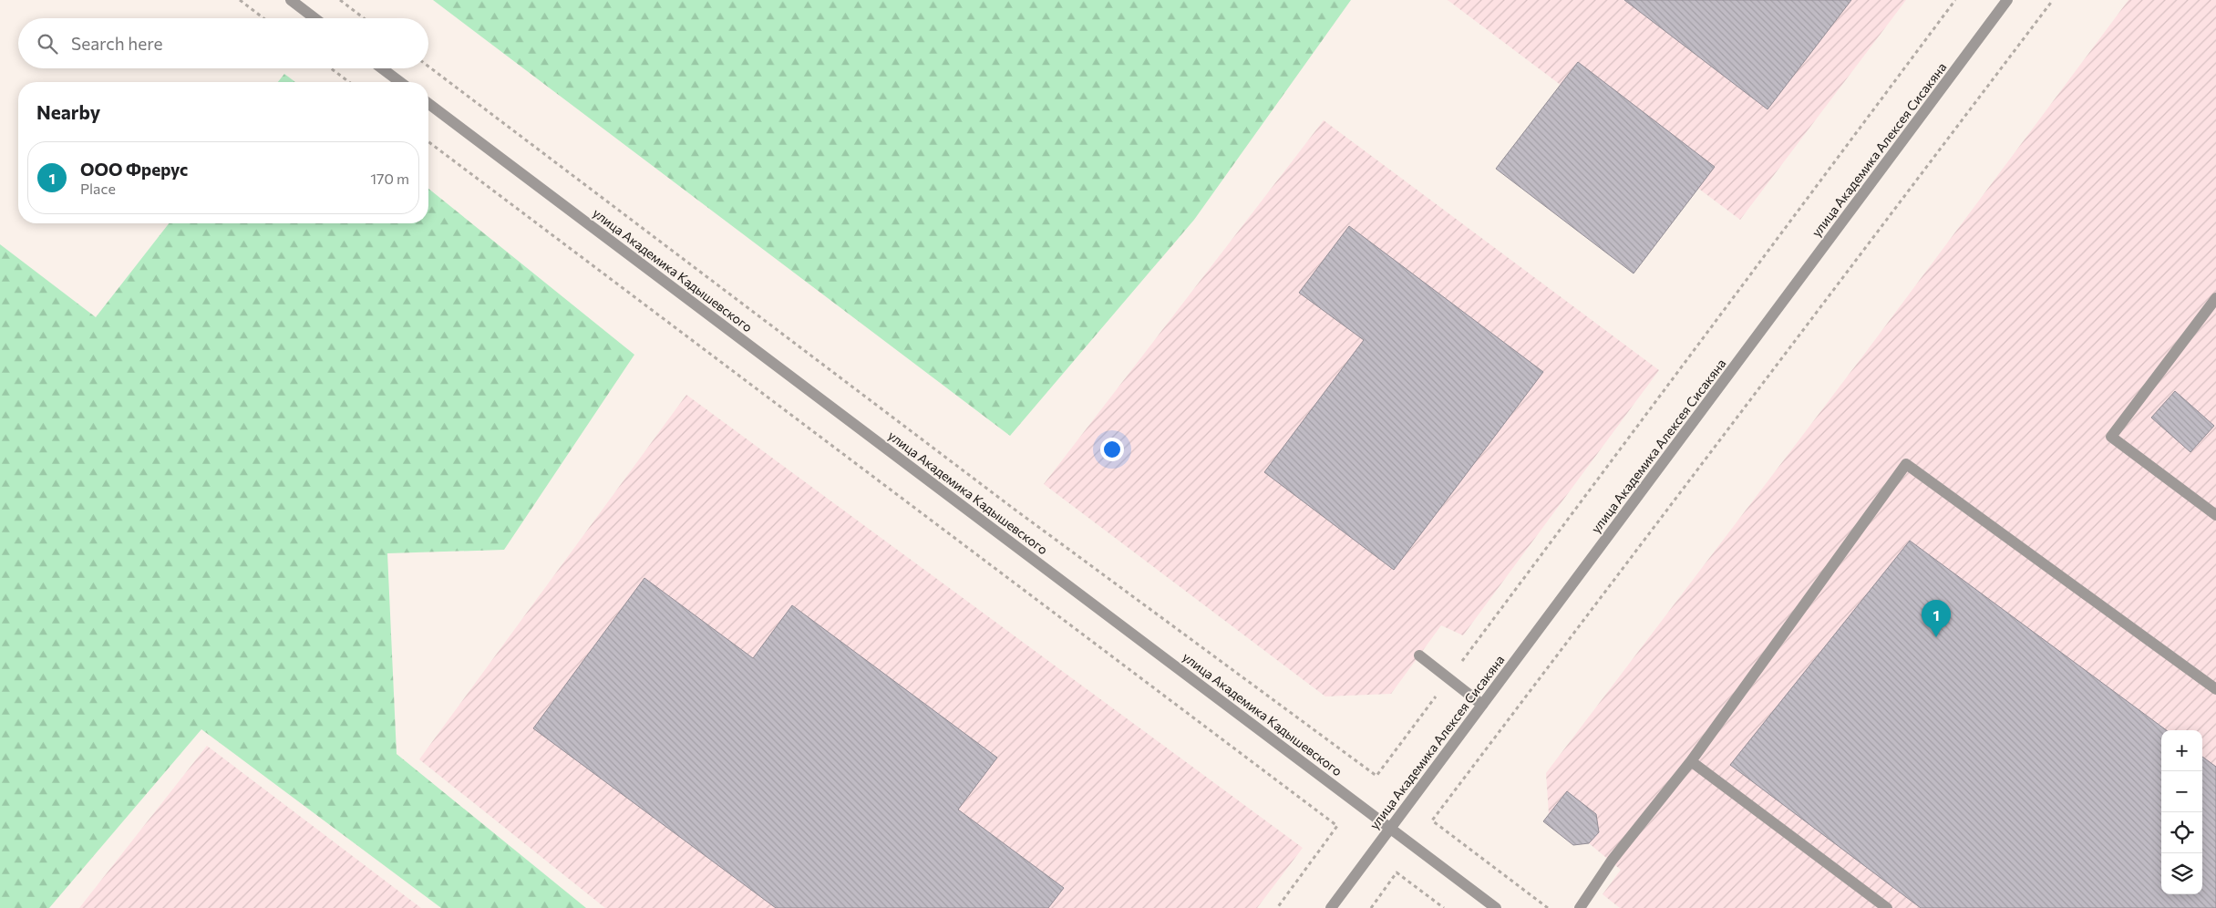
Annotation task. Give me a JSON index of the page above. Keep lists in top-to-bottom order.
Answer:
{
  "streets": {
    "street": ["улица Академика Алексея Сисакяна", "улица Академика Кадышевского"]
  },
  "crossings": [
    ["улица Академика Алексея Сисакяна", "улица Академика Кадышевского"]
  ],
  "page": {
    "search": "Search here",
    "heading": "Nearby",
    "list": [
      {
        "mark": "1",
        "name": "ООО Фрерус",
        "note": "Place",
        "value": "170 m"
      }
    ],
    "pins": "1",
    "map_buttons": ["+", "−"]
  }
}
